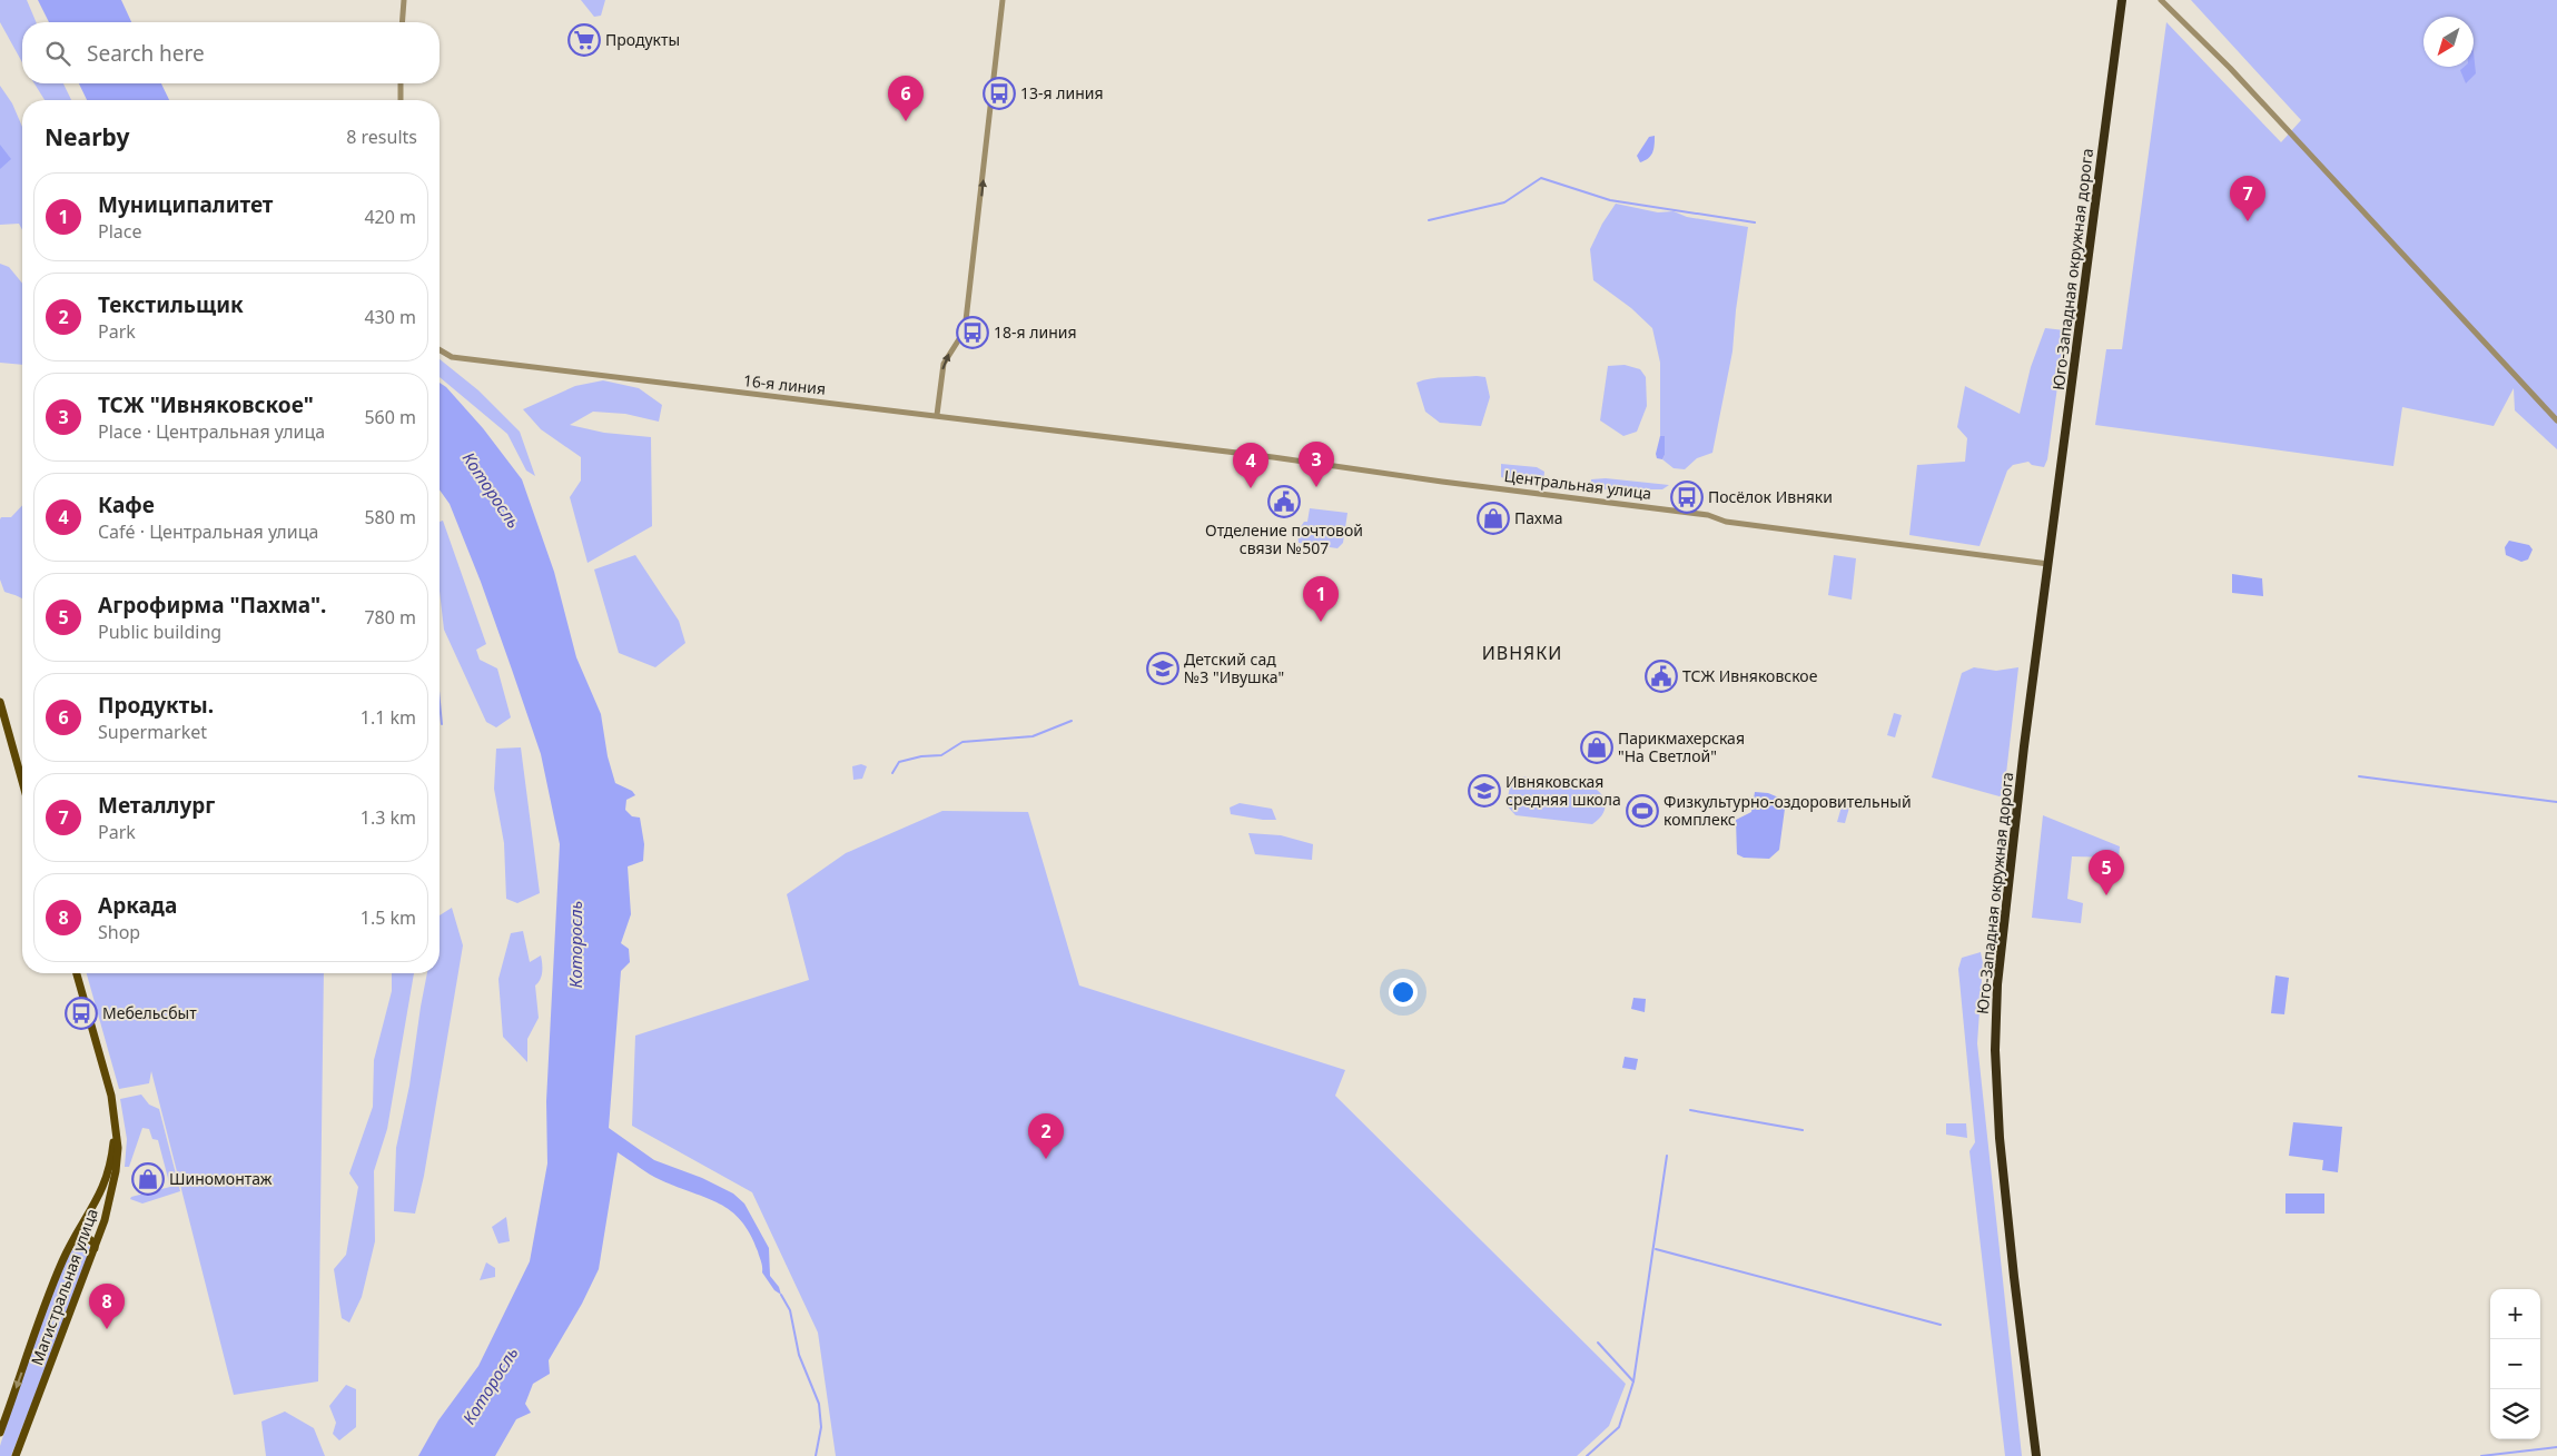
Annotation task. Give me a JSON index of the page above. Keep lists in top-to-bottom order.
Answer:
{
  "streets": {
    "highway": ["Юго-Западная окружная дорога"],
    "main road": ["Магистральная улица"],
    "street": ["16-я линия", "Центральная улица"]
  },
  "crossings": [
    ["Юго-Западная окружная дорога", "Центральная улица"],
    ["16-я линия", "Центральная улица"]
  ],
  "districts": ["ИВНЯКИ"],
  "water": ["Которосль"],
  "places": {
    "supermarket": ["Продукты"],
    "bus stop": [
      "13-я линия",
      "18-я линия",
      "Посёлок Ивняки",
      "Мебельсбыт"
    ],
    "public building": ["Отделение почтовой связи №507", "ТСЖ Ивняковское"],
    "shop": ["Пахма", "Парикмахерская \"На Светлой\"", "Шиномонтаж"],
    "school or university": ["Детский сад №3 \"Ивушка\"", "Ивняковская средняя школа"],
    "sports": ["Физкультурно-оздоровительный комплекс"]
  },
  "north": "bottom left",
  "page": {
    "search": "Search here",
    "pins": [
      "6",
      "7",
      "3",
      "4",
      "1",
      "5",
      "2",
      "8"
    ],
    "heading": ["Nearby", "8 results"],
    "list": [
      {
        "mark": "1",
        "name": "Муниципалитет",
        "note": "Place",
        "value": "420 m"
      },
      {
        "mark": "2",
        "name": "Текстильщик",
        "note": "Park",
        "value": "430 m"
      },
      {
        "mark": "3",
        "name": "ТСЖ \"Ивняковское\"",
        "note": "Place · Центральная улица",
        "value": "560 m"
      },
      {
        "mark": "4",
        "name": "Кафе",
        "note": "Café · Центральная улица",
        "value": "580 m"
      },
      {
        "mark": "5",
        "name": "Агрофирма \"Пахма\".",
        "note": "Public building",
        "value": "780 m"
      },
      {
        "mark": "6",
        "name": "Продукты.",
        "note": "Supermarket",
        "value": "1.1 km"
      },
      {
        "mark": "7",
        "name": "Металлург",
        "note": "Park",
        "value": "1.3 km"
      },
      {
        "mark": "8",
        "name": "Аркада",
        "note": "Shop",
        "value": "1.5 km"
      }
    ],
    "map_buttons": ["+", "−"]
  }
}
